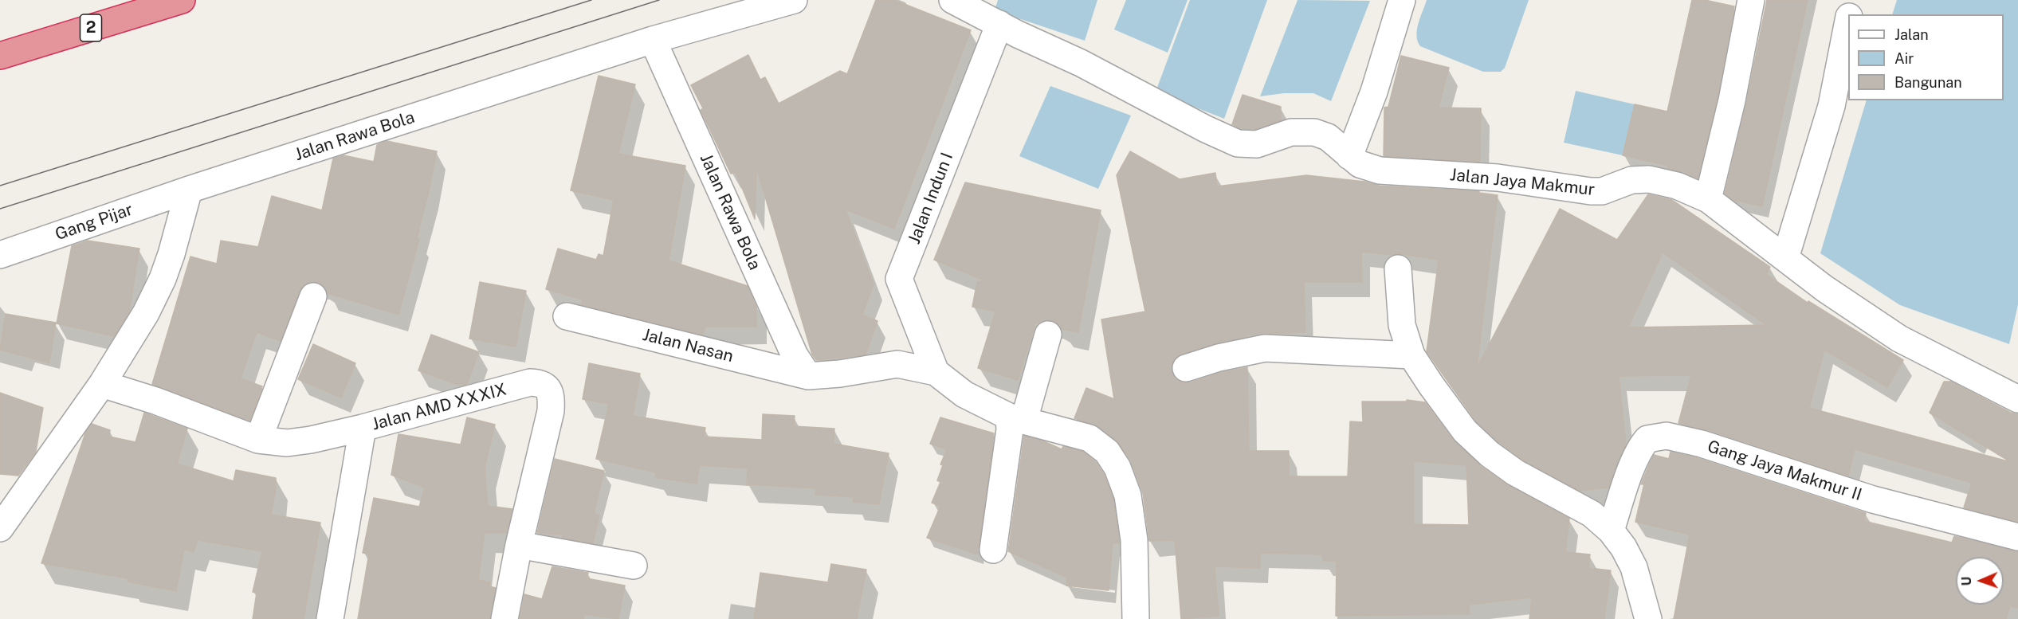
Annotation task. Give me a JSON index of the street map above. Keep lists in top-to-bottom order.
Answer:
{
  "streets": {
    "highway": ["2"],
    "street": [
      "Jalan Rawa Bola",
      "Jalan Jaya Makmur",
      "Jalan Indun I",
      "Gang Pijar",
      "Jalan Nasan",
      "Jalan AMD XXXIX",
      "Gang Jaya Makmur II"
    ]
  },
  "crossings": [
    ["Jalan Rawa Bola", "Gang Pijar"],
    ["Jalan Rawa Bola", "Jalan Nasan"],
    ["Jalan Jaya Makmur", "Jalan Indun I"]
  ],
  "legend": ["Jalan", "Air", "Bangunan"],
  "north": "left"
}
